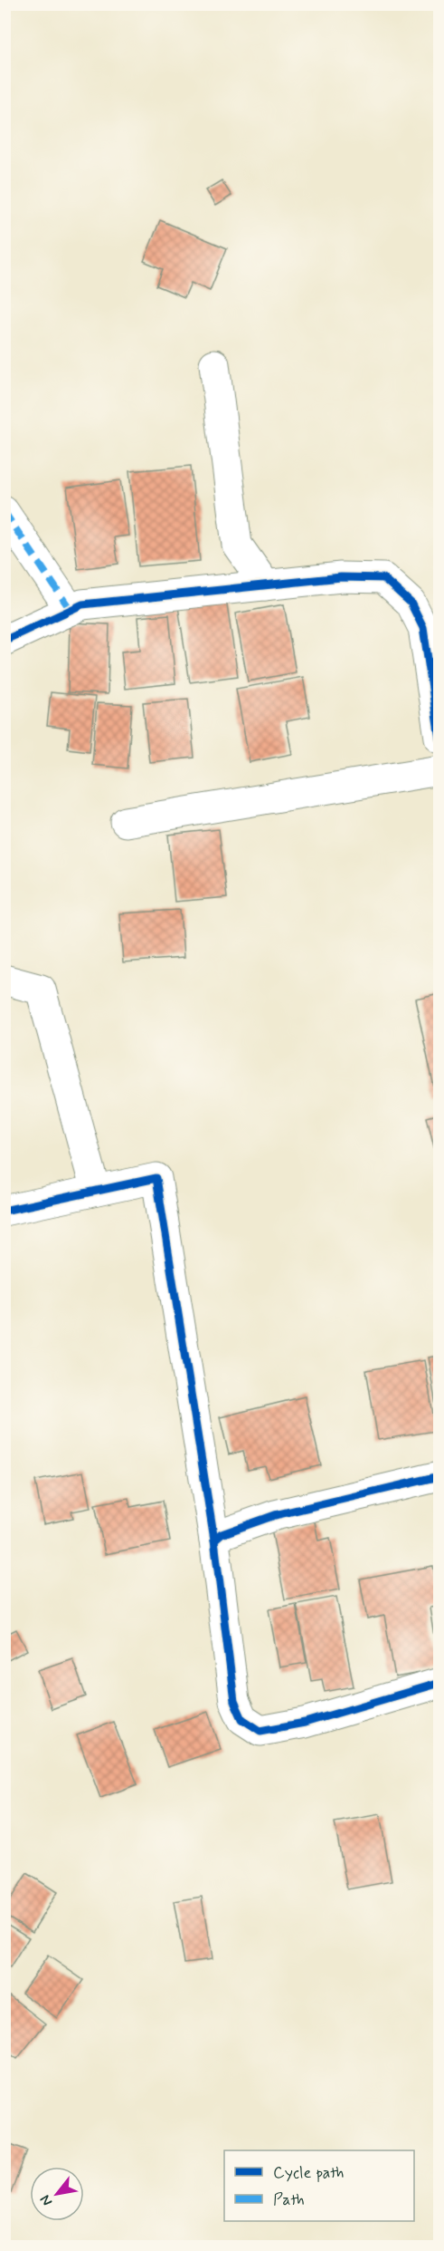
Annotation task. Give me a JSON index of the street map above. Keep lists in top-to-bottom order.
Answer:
{
  "legend": ["Cycle path", "Path"],
  "north": "bottom left"
}
